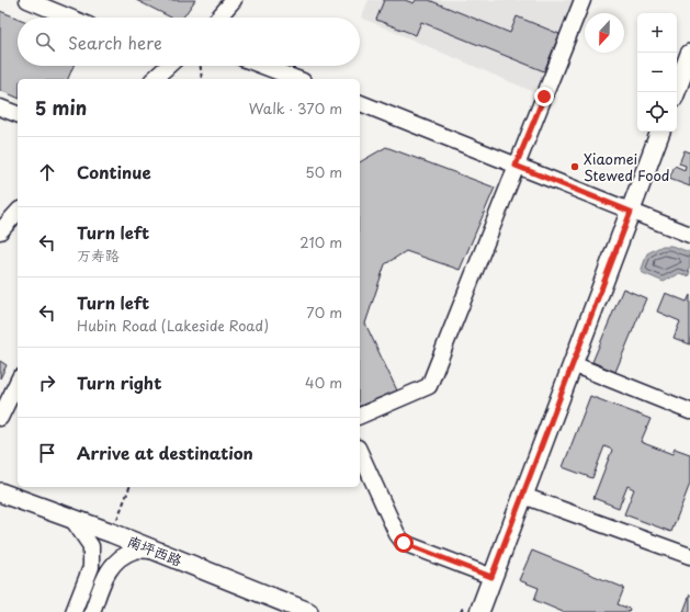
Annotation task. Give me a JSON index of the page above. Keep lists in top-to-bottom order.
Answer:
{
  "streets": {
    "main road": ["南坪西路"]
  },
  "places": ["Xiaomei Stewed Food"],
  "north": "bottom",
  "page": {
    "map_buttons": ["+", "−"],
    "search": "Search here",
    "heading": ["5 min", "Walk · 370 m"],
    "list": [
      ["Continue", "50 m"],
      ["Turn left", "万寿路", "210 m"],
      ["Turn left", "Hubin Road (Lakeside Road)", "70 m"],
      ["Turn right", "40 m"],
      "Arrive at destination"
    ]
  }
}
